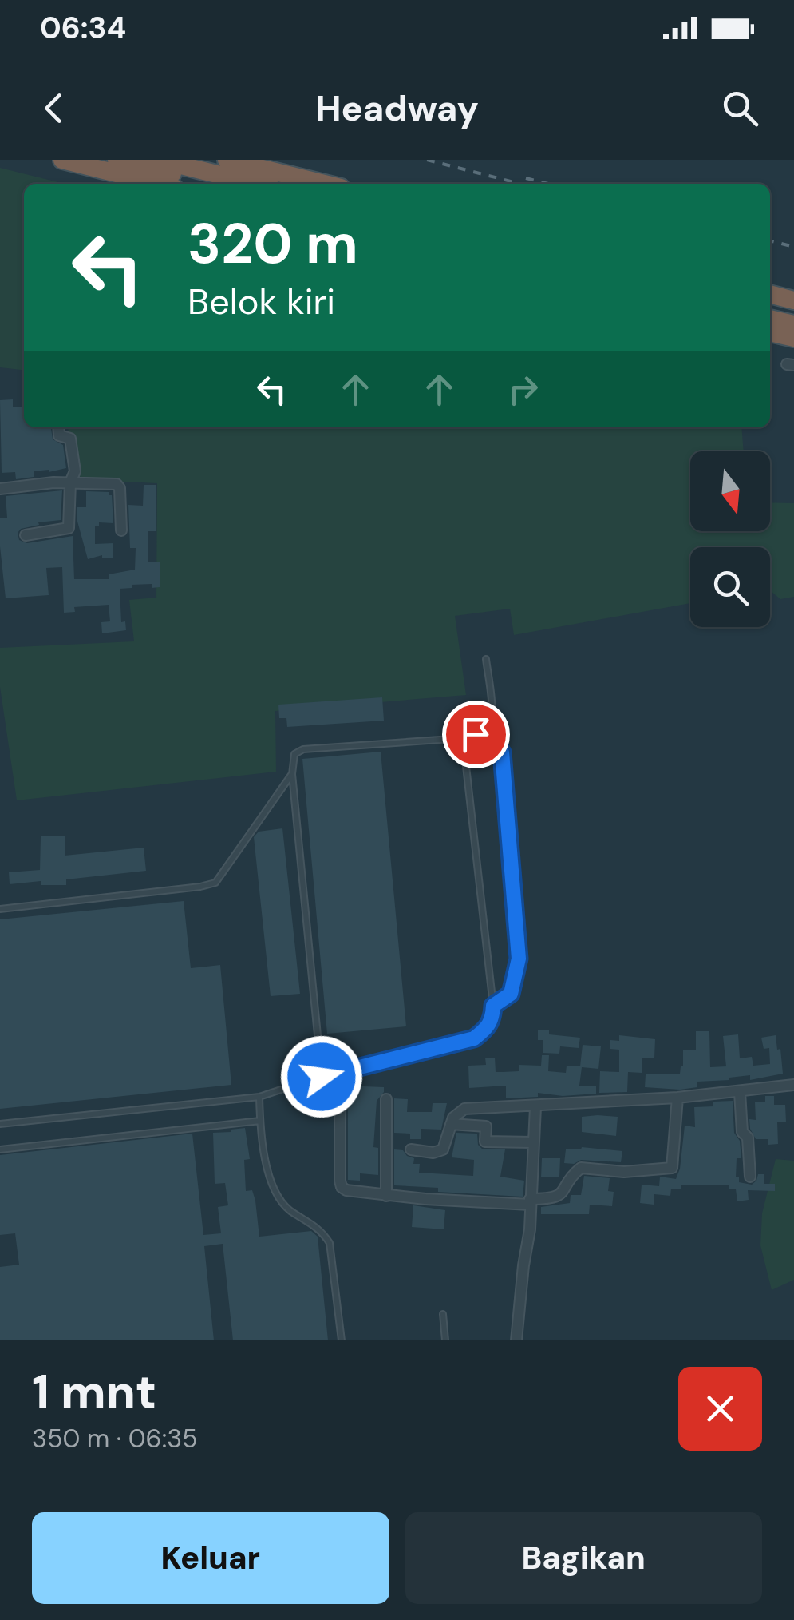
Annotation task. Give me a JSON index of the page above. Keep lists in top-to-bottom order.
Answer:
{
  "north": "bottom",
  "page": {
    "status": "06:34",
    "header": "Headway",
    "turn": ["320 m", "Belok kiri"],
    "heading": ["1 mnt", "350 m · 06:35"],
    "buttons": ["Keluar", "Bagikan"]
  }
}
